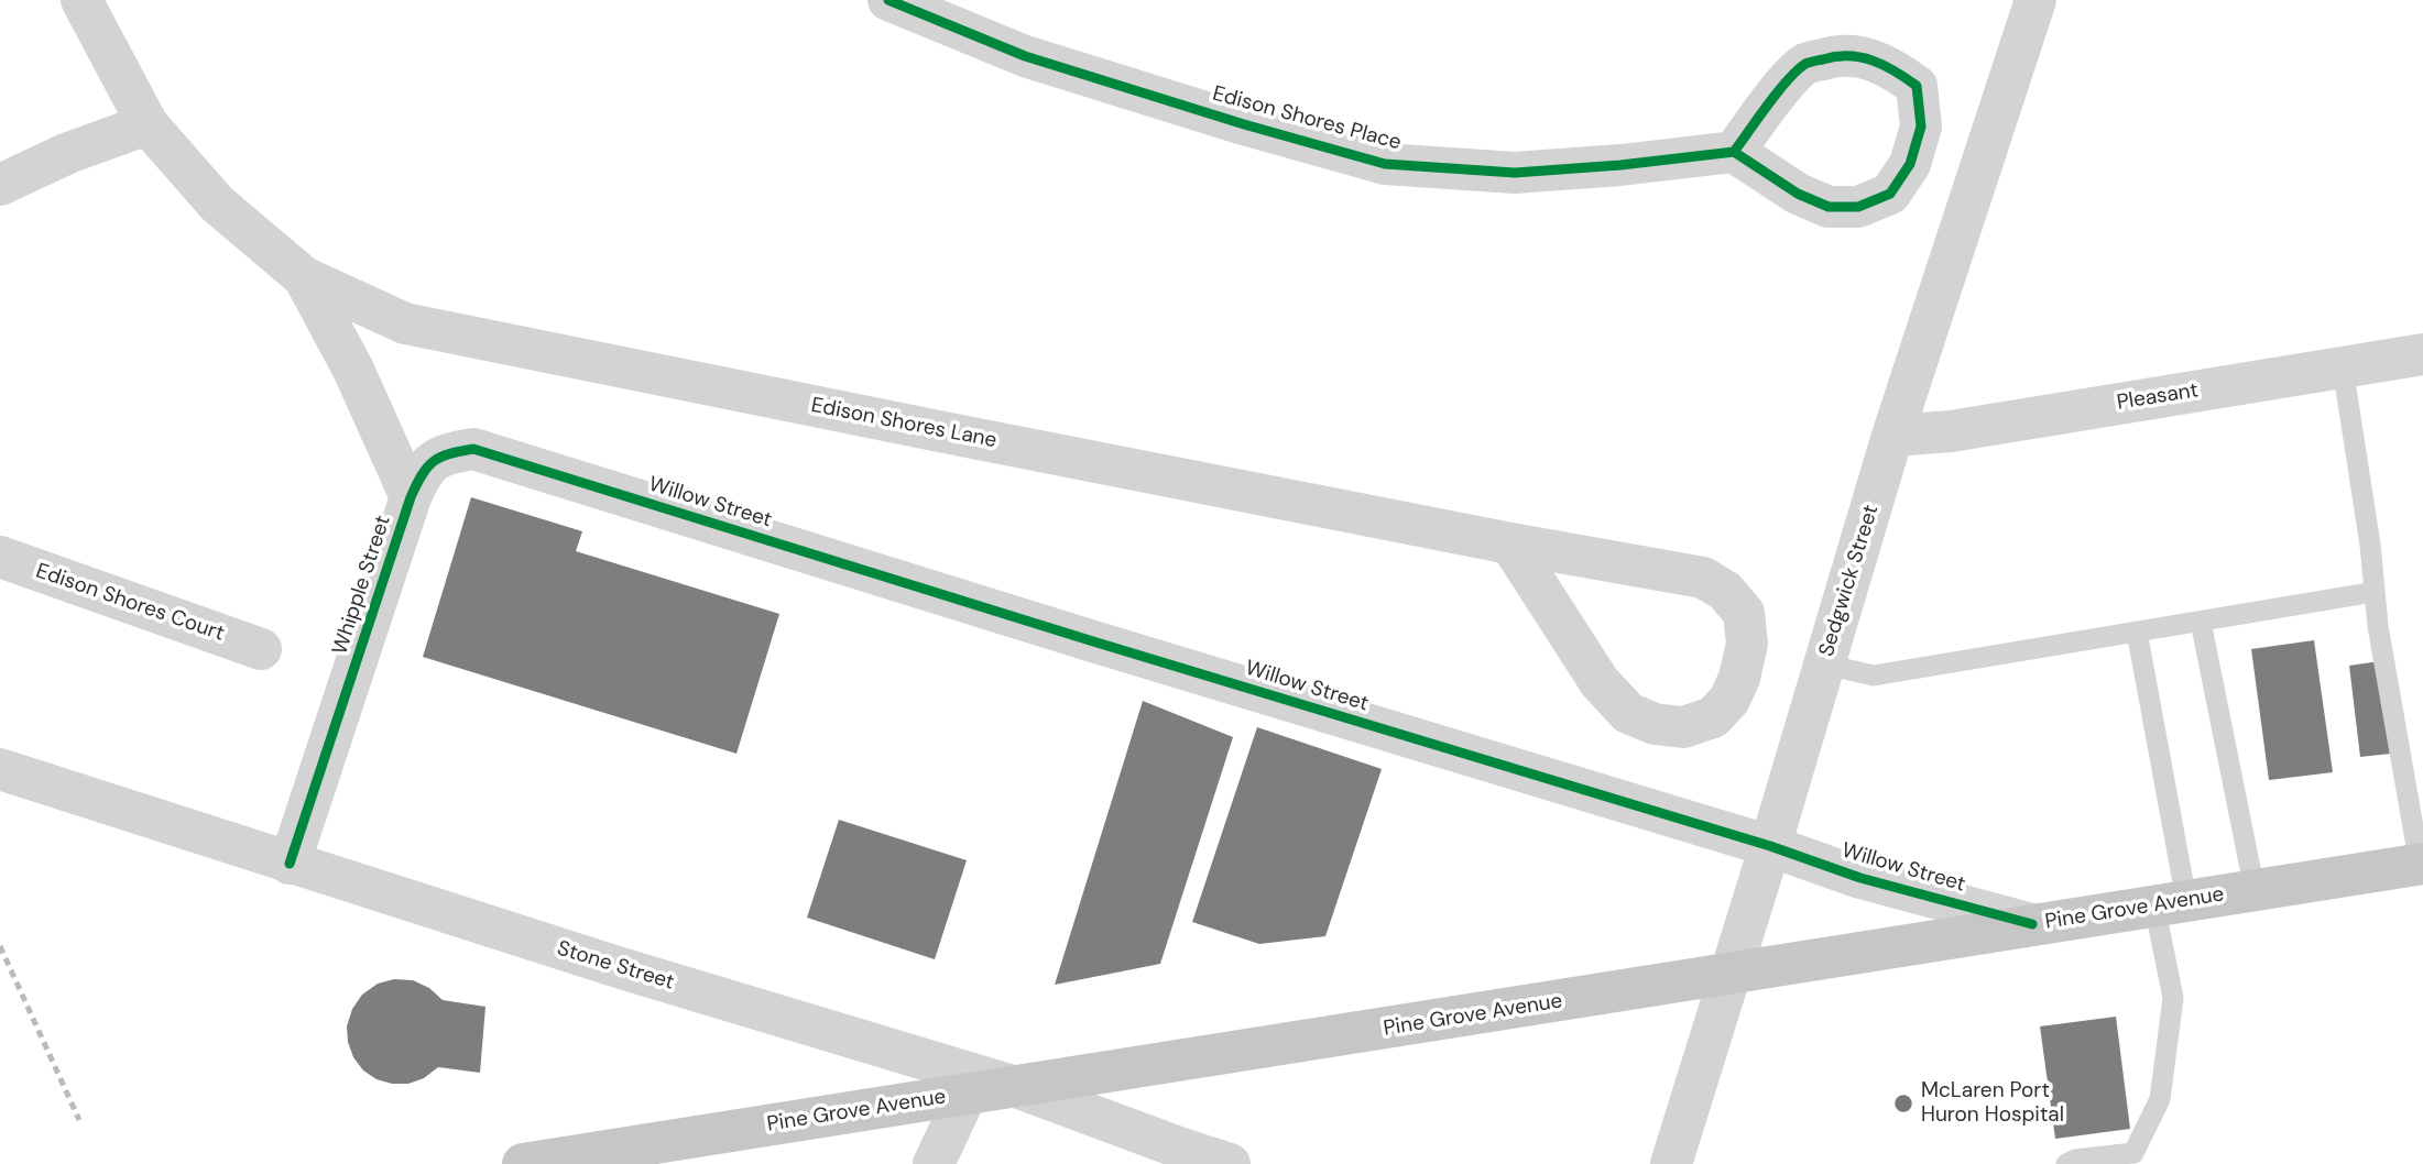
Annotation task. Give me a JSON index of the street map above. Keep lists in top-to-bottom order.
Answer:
{
  "streets": {
    "main road": ["Pine Grove Avenue"],
    "street": [
      "Edison Shores Place",
      "Pleasant",
      "Edison Shores Lane",
      "Willow Street",
      "Sedgwick Street",
      "Whipple Street",
      "Edison Shores Court",
      "Stone Street"
    ]
  },
  "crossings": [
    ["Pleasant", "Sedgwick Street"],
    ["Edison Shores Lane", "Whipple Street"],
    ["Willow Street", "Sedgwick Street"],
    ["Willow Street", "Whipple Street"],
    ["Willow Street", "Pine Grove Avenue"],
    ["Sedgwick Street", "Pine Grove Avenue"],
    ["Whipple Street", "Stone Street"],
    ["Pine Grove Avenue", "Stone Street"]
  ],
  "places": ["McLaren Port Huron Hospital"]
}
